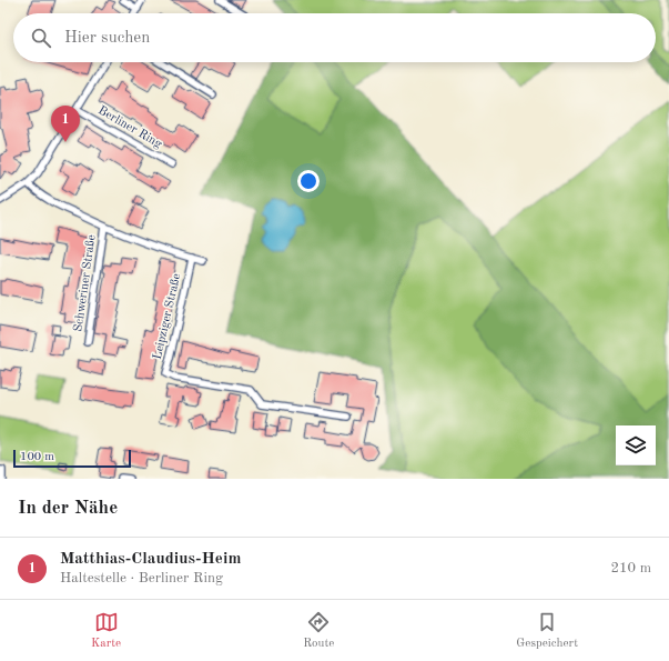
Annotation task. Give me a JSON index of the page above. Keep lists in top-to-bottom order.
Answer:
{
  "streets": {
    "street": ["Berliner Ring", "Schweriner Straße", "Leipziger Straße"]
  },
  "scale_bar": "100 m",
  "page": {
    "search": "Hier suchen",
    "pins": "1",
    "scale": "100 m",
    "heading": "In der Nähe",
    "list": [
      {
        "mark": "1",
        "name": "Matthias-Claudius-Heim",
        "note": "Haltestelle · Berliner Ring",
        "value": "210 m"
      }
    ],
    "nav": ["Karte", "Route", "Gespeichert"]
  }
}
